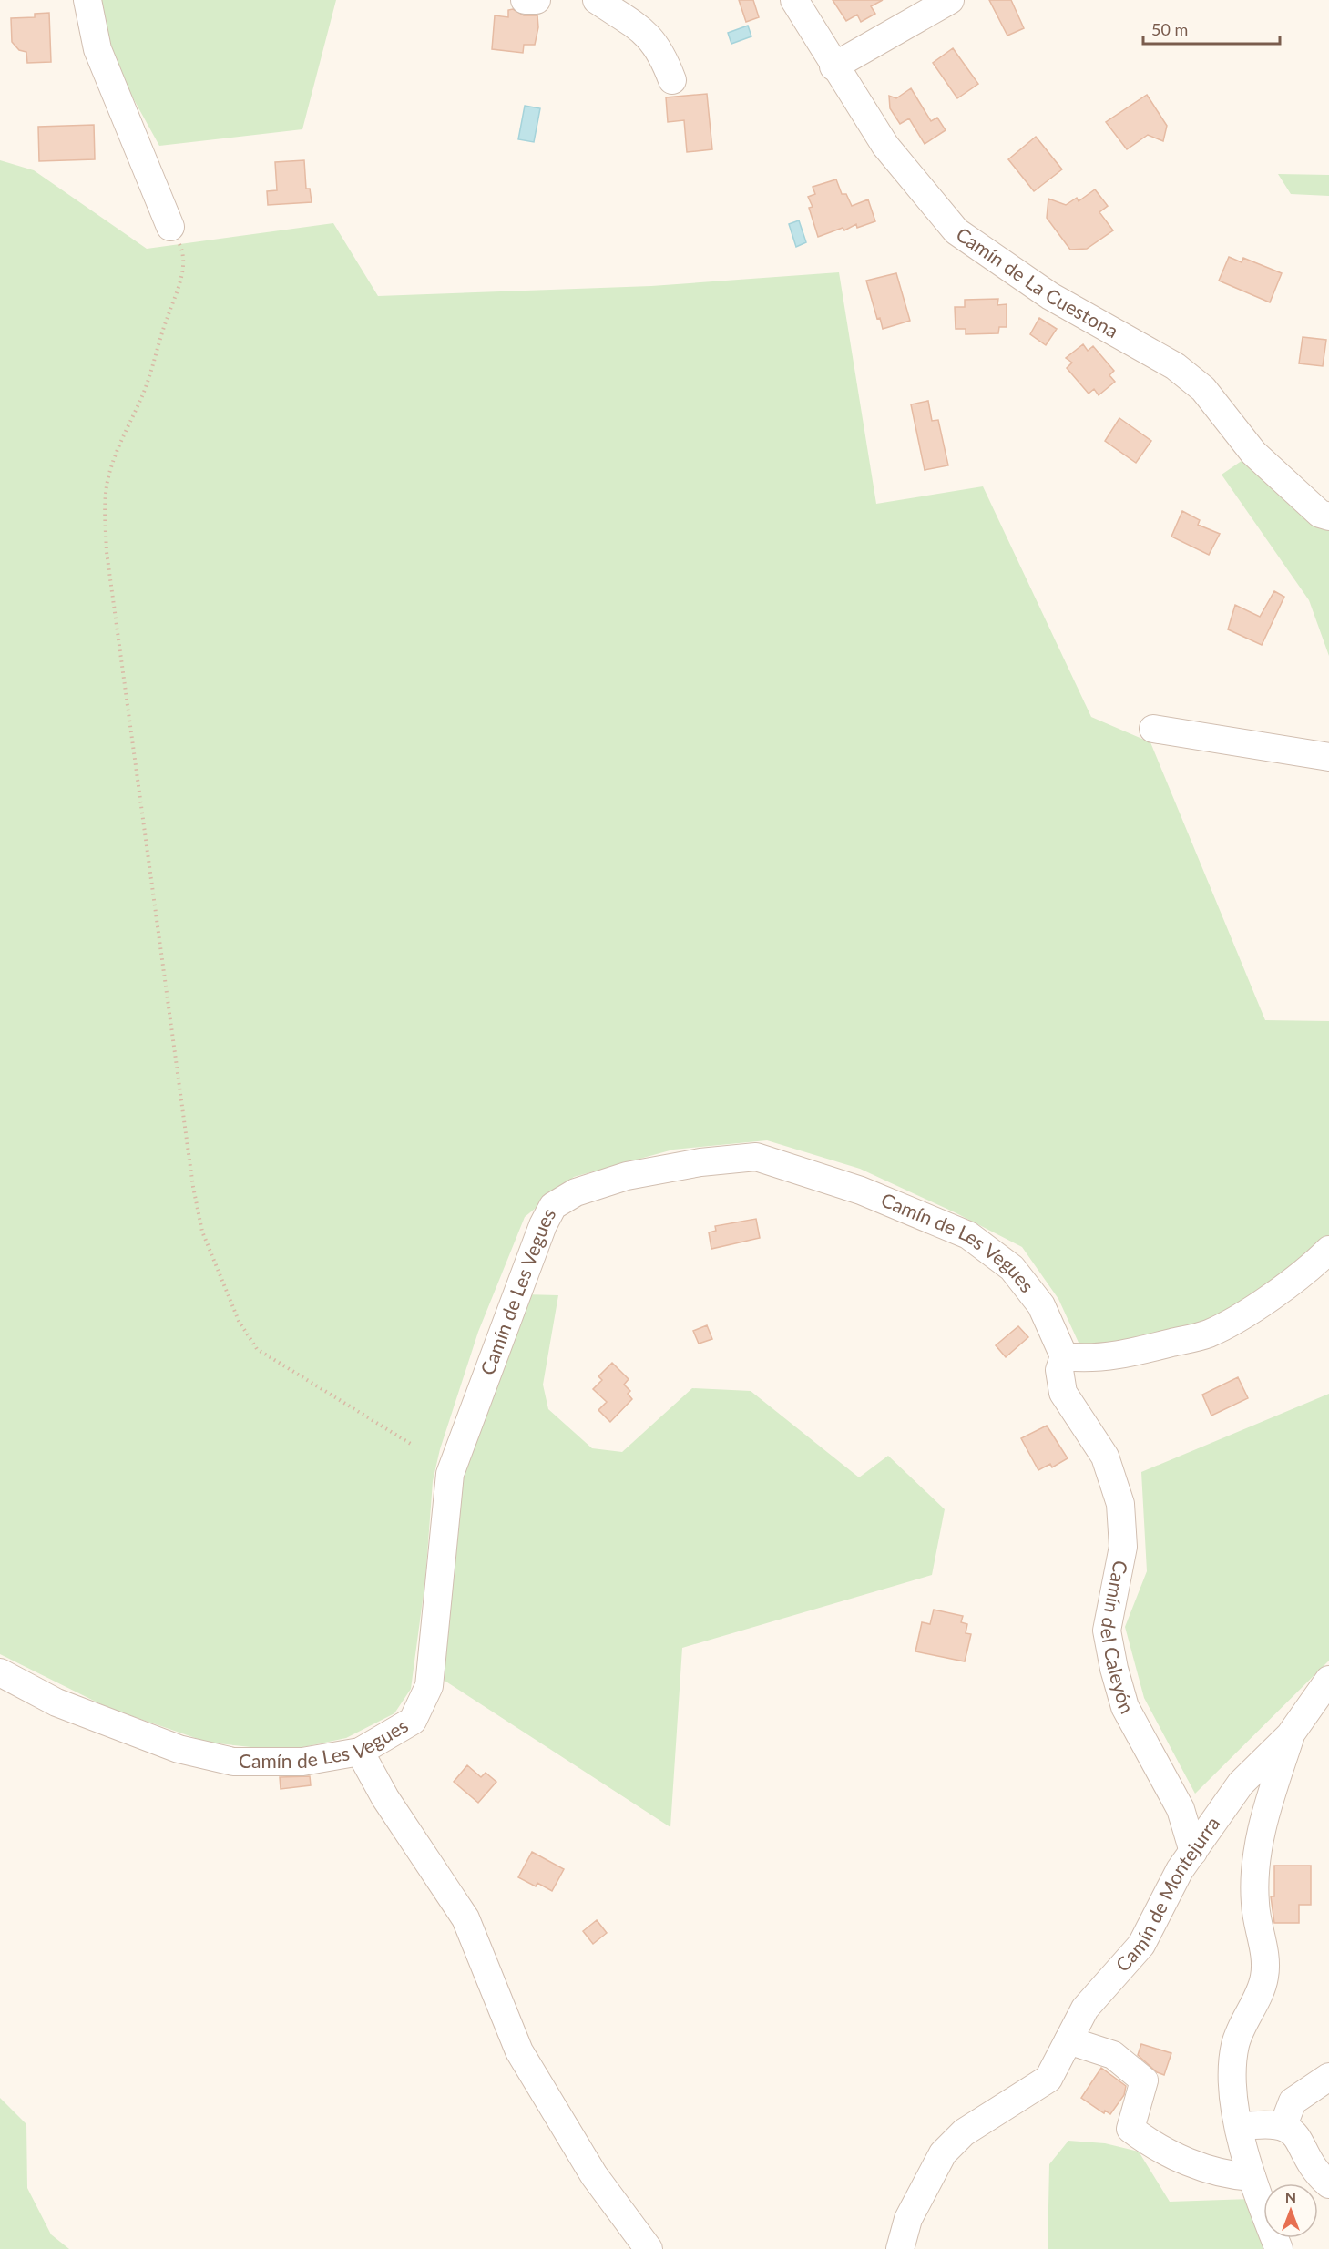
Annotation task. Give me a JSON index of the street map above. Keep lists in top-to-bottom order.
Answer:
{
  "streets": {
    "street": [
      "Camín de La Cuestona",
      "Camín de Les Vegues",
      "Camín del Caleyón",
      "Camín de Montejurra"
    ]
  },
  "crossings": [
    ["Camín de Les Vegues", "Camín del Caleyón"],
    ["Camín del Caleyón", "Camín de Montejurra"]
  ],
  "scale_bar": "50 m",
  "north": "top"
}
